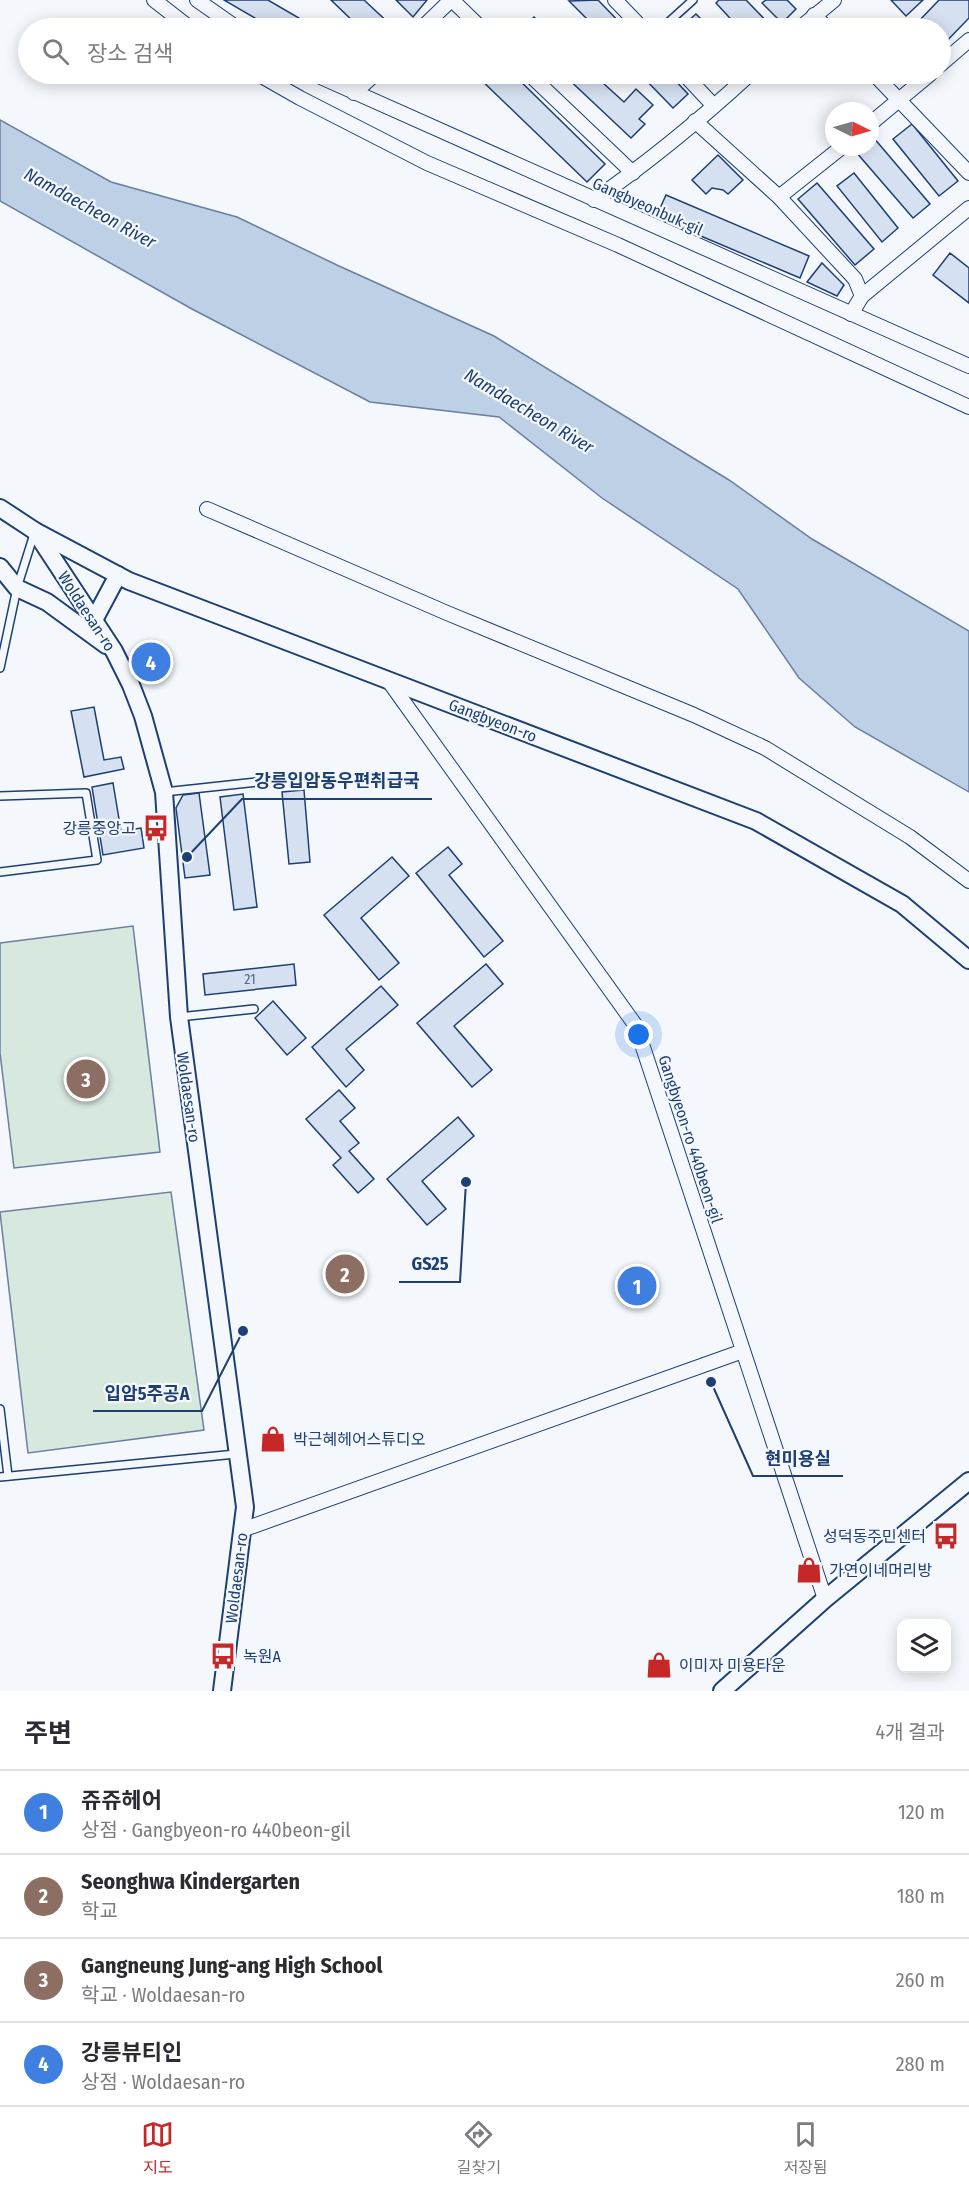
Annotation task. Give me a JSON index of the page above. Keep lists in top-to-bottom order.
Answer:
{
  "streets": {
    "street": [
      "Gangbyeonbuk-gil",
      "Woldaesan-ro",
      "Gangbyeon-ro",
      "Gangbyeon-ro 440beon-gil"
    ]
  },
  "crossings": [
    ["Woldaesan-ro", "Gangbyeon-ro"],
    ["Gangbyeon-ro", "Gangbyeon-ro 440beon-gil"]
  ],
  "water": ["Namdaecheon River"],
  "places": {
    "bus stop": ["강릉중앙고", "성덕동주민센터", "녹원A"],
    "other": [
      "강릉입암동우편취급국",
      "GS25",
      "입암5주공A",
      "현미용실"
    ],
    "shop": ["박근혜헤어스튜디오", "가연이네머리방", "이미자 미용타운"]
  },
  "house_numbers": ["21"],
  "north": "right",
  "page": {
    "search": "장소 검색",
    "pins": [
      "4",
      "3",
      "2",
      "1"
    ],
    "heading": ["주변", "4개 결과"],
    "list": [
      {
        "mark": "1",
        "name": "쥬쥬헤어",
        "note": "상점 · Gangbyeon-ro 440beon-gil",
        "value": "120 m"
      },
      {
        "mark": "2",
        "name": "Seonghwa Kindergarten",
        "note": "학교",
        "value": "180 m"
      },
      {
        "mark": "3",
        "name": "Gangneung Jung-ang High School",
        "note": "학교 · Woldaesan-ro",
        "value": "260 m"
      },
      {
        "mark": "4",
        "name": "강릉뷰티인",
        "note": "상점 · Woldaesan-ro",
        "value": "280 m"
      }
    ],
    "nav": ["지도", "길찾기", "저장됨"]
  }
}
